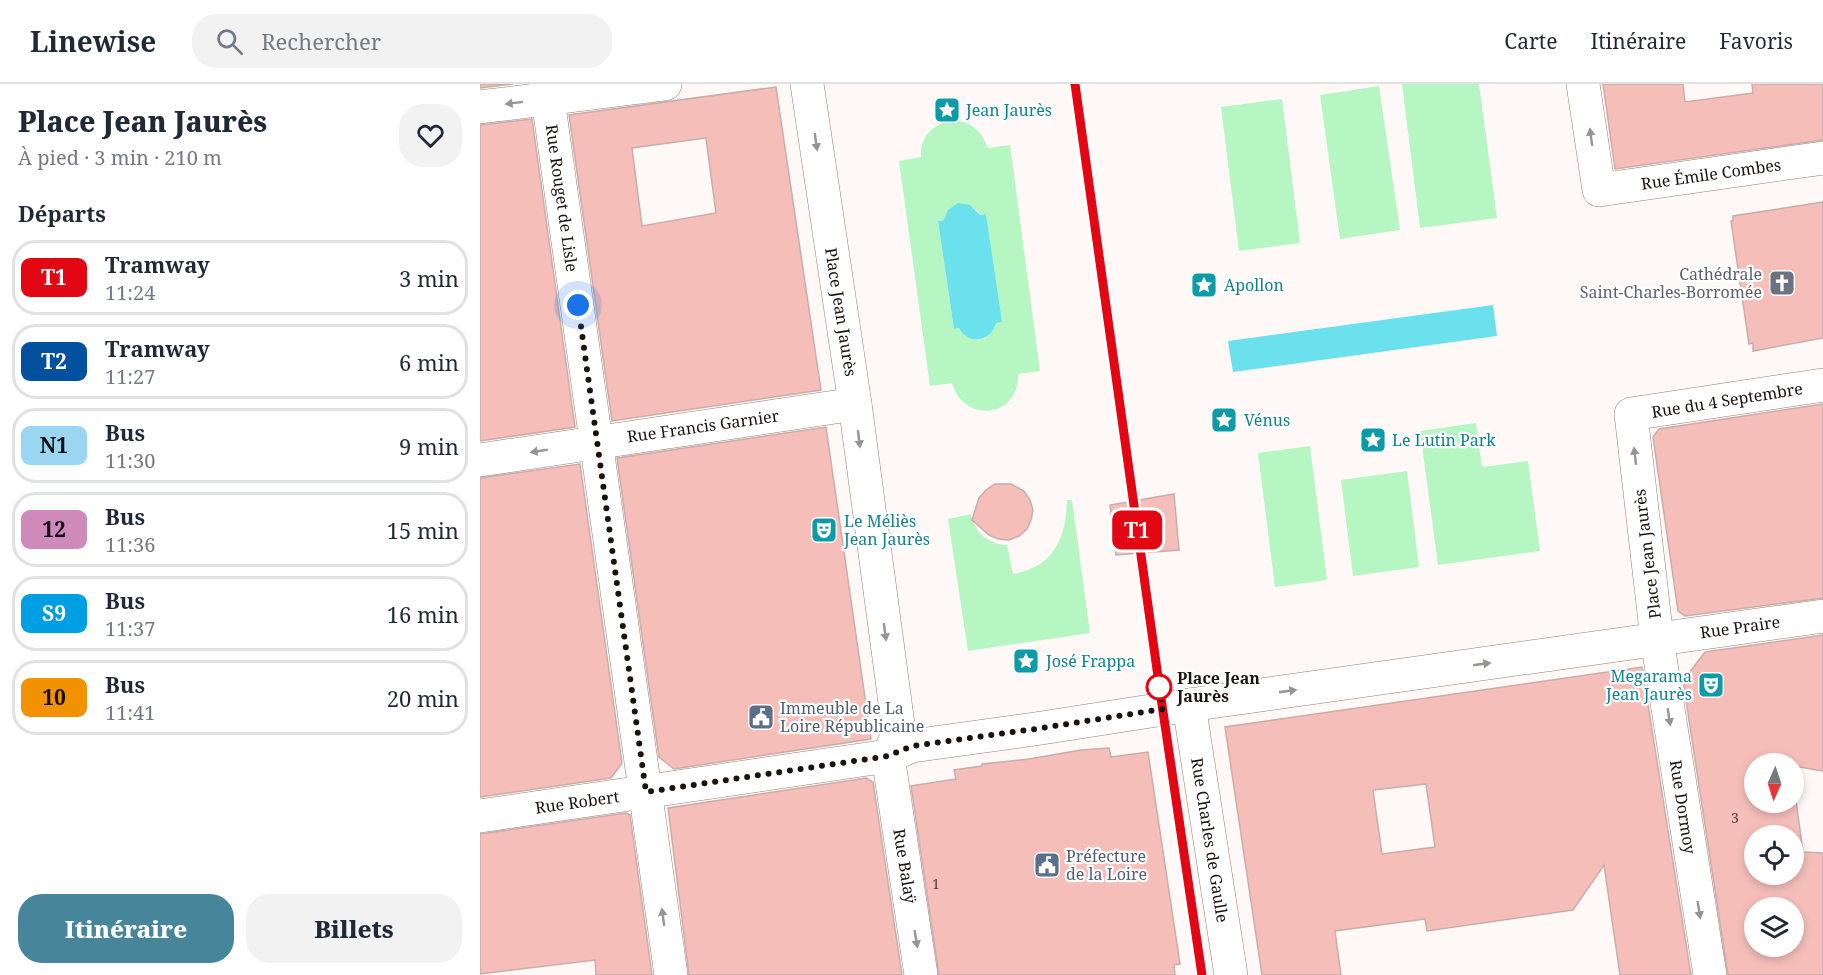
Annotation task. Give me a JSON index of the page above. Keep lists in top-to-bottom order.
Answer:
{
  "streets": {
    "street": [
      "Rue Émile Combes",
      "Rue Rouget de Lisle",
      "Place Jean Jaurès",
      "Rue du 4 Septembre",
      "Rue Francis Garnier",
      "Rue Praire",
      "Rue Robert",
      "Rue Dormoy",
      "Rue Charles de Gaulle",
      "Rue Balaÿ"
    ]
  },
  "crossings": [
    ["Rue Rouget de Lisle", "Rue Francis Garnier"],
    ["Rue Rouget de Lisle", "Rue Robert"],
    ["Place Jean Jaurès", "Rue du 4 Septembre"],
    ["Place Jean Jaurès", "Rue Francis Garnier"],
    ["Place Jean Jaurès", "Rue Praire"],
    ["Place Jean Jaurès", "Rue Robert"],
    ["Place Jean Jaurès", "Rue Dormoy"],
    ["Place Jean Jaurès", "Rue Charles de Gaulle"],
    ["Place Jean Jaurès", "Rue Balaÿ"],
    ["Rue Praire", "Rue Dormoy"],
    ["Rue Robert", "Rue Balaÿ"]
  ],
  "one_way": ["Rue Dormoy", "Rue Balaÿ"],
  "places": {
    "place": [
      "Jean Jaurès",
      "Apollon",
      "Vénus",
      "Le Lutin Park",
      "José Frappa"
    ],
    "church": ["Cathédrale Saint-Charles-Borromée"],
    "theatre": ["Le Méliès Jean Jaurès", "Megarama Jean Jaurès"],
    "other": ["Place Jean Jaurès"],
    "public building": ["Immeuble de La Loire Républicaine", "Préfecture de la Loire"]
  },
  "lines": ["tram line T1"],
  "house_numbers": ["3", "1"],
  "north": "bottom",
  "page": {
    "header": "Linewise",
    "search": "Rechercher",
    "nav": ["Carte", "Itinéraire", "Favoris"],
    "heading": [
      ["Place Jean Jaurès", "À pied · 3 min · 210 m"],
      "Départs"
    ],
    "on_map": "T1",
    "list": [
      {
        "mark": "T1",
        "name": "Tramway",
        "note": "11:24",
        "value": "3 min"
      },
      {
        "mark": "T2",
        "name": "Tramway",
        "note": "11:27",
        "value": "6 min"
      },
      {
        "mark": "N1",
        "name": "Bus",
        "note": "11:30",
        "value": "9 min"
      },
      {
        "mark": "12",
        "name": "Bus",
        "note": "11:36",
        "value": "15 min"
      },
      {
        "mark": "S9",
        "name": "Bus",
        "note": "11:37",
        "value": "16 min"
      },
      {
        "mark": "10",
        "name": "Bus",
        "note": "11:41",
        "value": "20 min"
      }
    ],
    "buttons": ["Itinéraire", "Billets"]
  }
}
